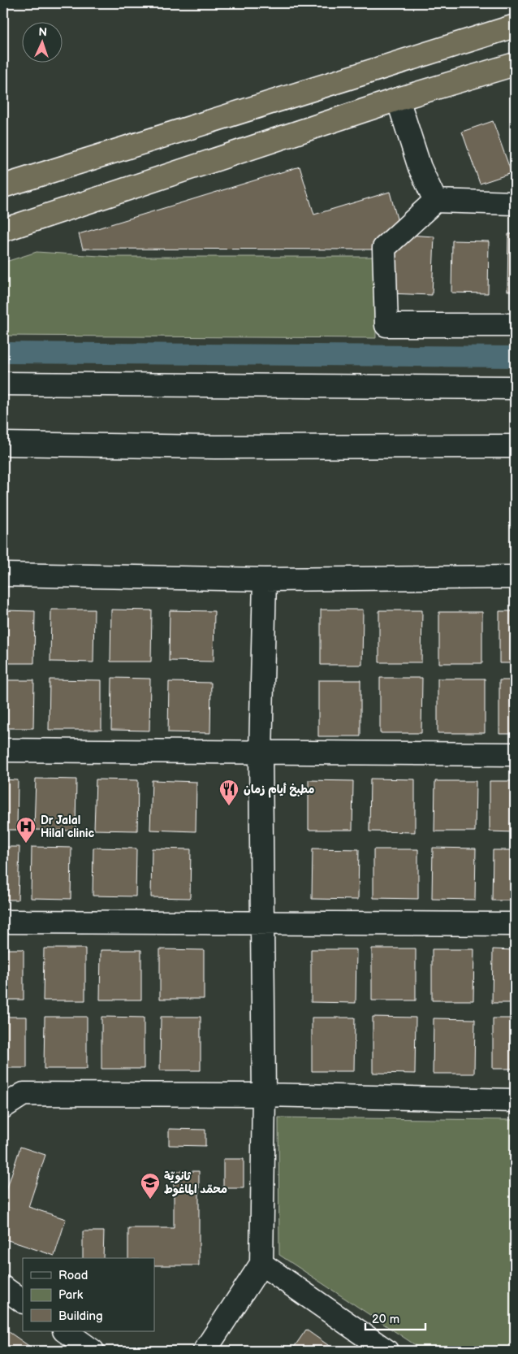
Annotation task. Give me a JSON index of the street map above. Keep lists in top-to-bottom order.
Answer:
{
  "places": {
    "restaurant": ["مطبخ أيام زمان"],
    "hospital": ["Dr Jalal Hilal clinic"],
    "school or university": ["ثانويّة محمّد الماغوط"]
  },
  "legend": ["Road", "Park", "Building"],
  "scale_bar": "20 m",
  "north": "top"
}
